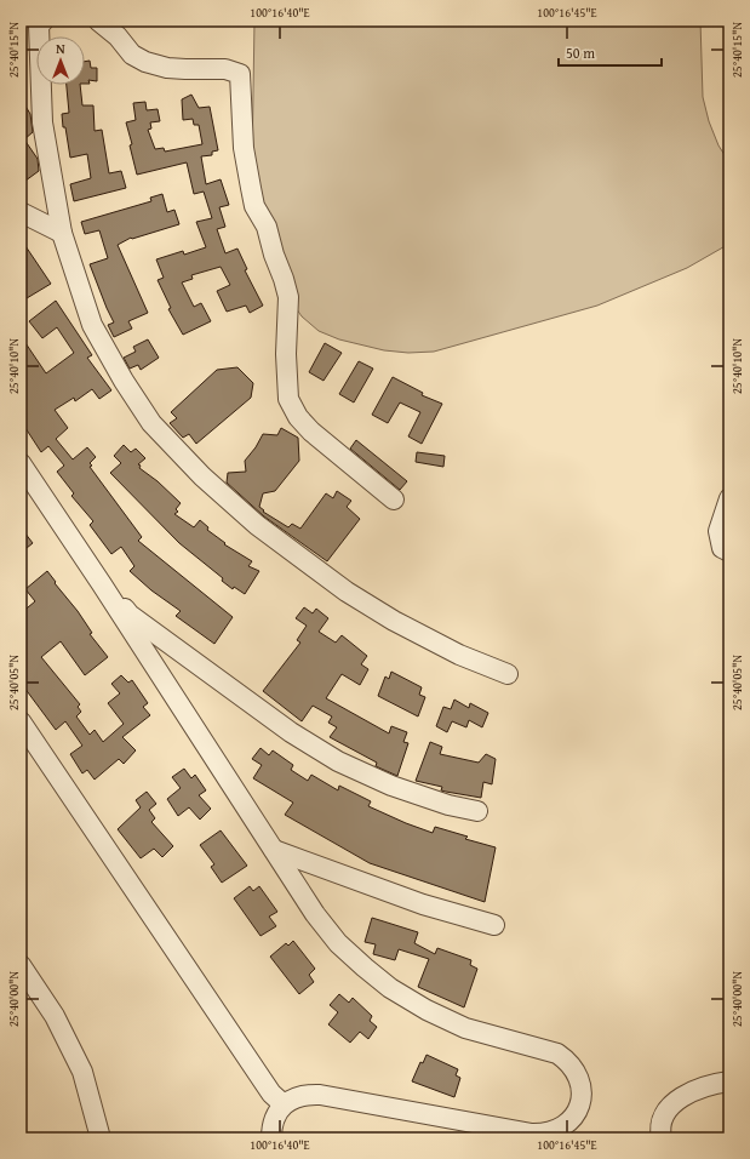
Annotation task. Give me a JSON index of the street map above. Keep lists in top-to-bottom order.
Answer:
{
  "scale_bar": "50 m",
  "north": "top",
  "coordinates": [
    "100°16'40\"E",
    "100°16'45\"E",
    "25°40'15\"N",
    "25°40'10\"N",
    "25°40'05\"N",
    "25°40'00\"N"
  ]
}
